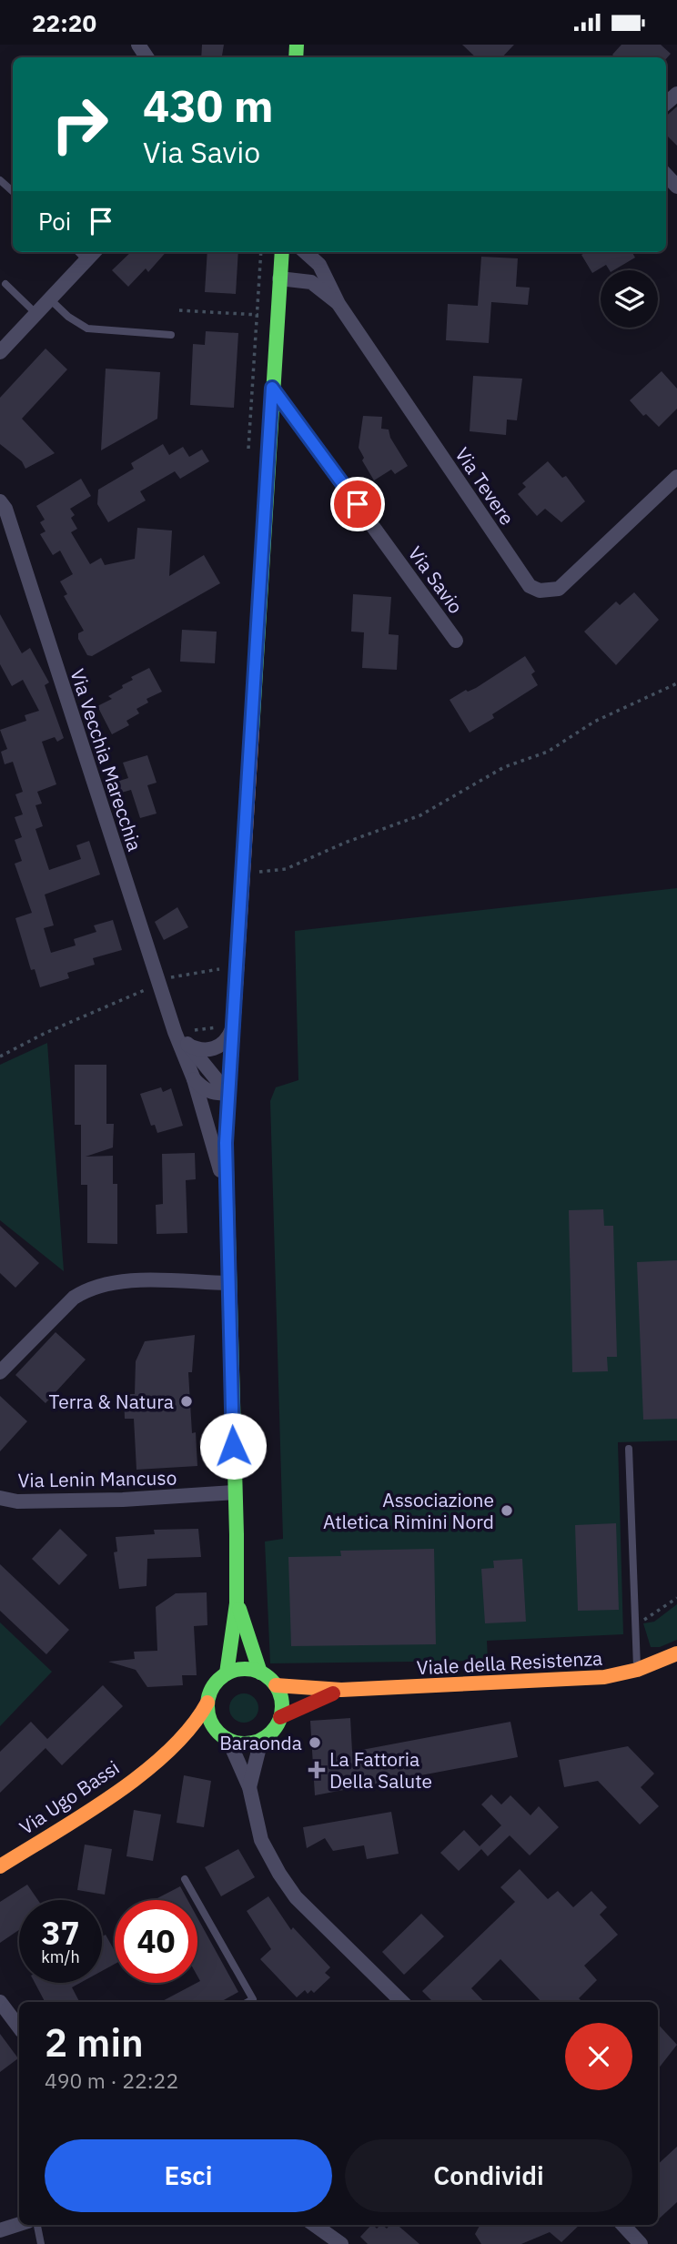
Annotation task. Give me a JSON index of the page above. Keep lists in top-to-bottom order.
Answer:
{
  "streets": {
    "street": [
      "Via Tevere",
      "Via Savio",
      "Via Vecchia Marecchia",
      "Via Lenin Mancuso",
      "Viale della Resistenza",
      "Via Ugo Bassi"
    ]
  },
  "crossings": [
    ["Viale della Resistenza", "Via Ugo Bassi"]
  ],
  "places": {
    "other": ["Terra & Natura", "Associazione Atletica Rimini Nord", "Baraonda"],
    "health": ["La Fattoria Della Salute"]
  },
  "page": {
    "status": "22:20",
    "turn": ["430 m", "Via Savio"],
    "then": "Poi",
    "speed": "37 km/h",
    "limit": "40",
    "heading": ["2 min", "490 m · 22:22"],
    "buttons": ["Esci", "Condividi"]
  }
}
